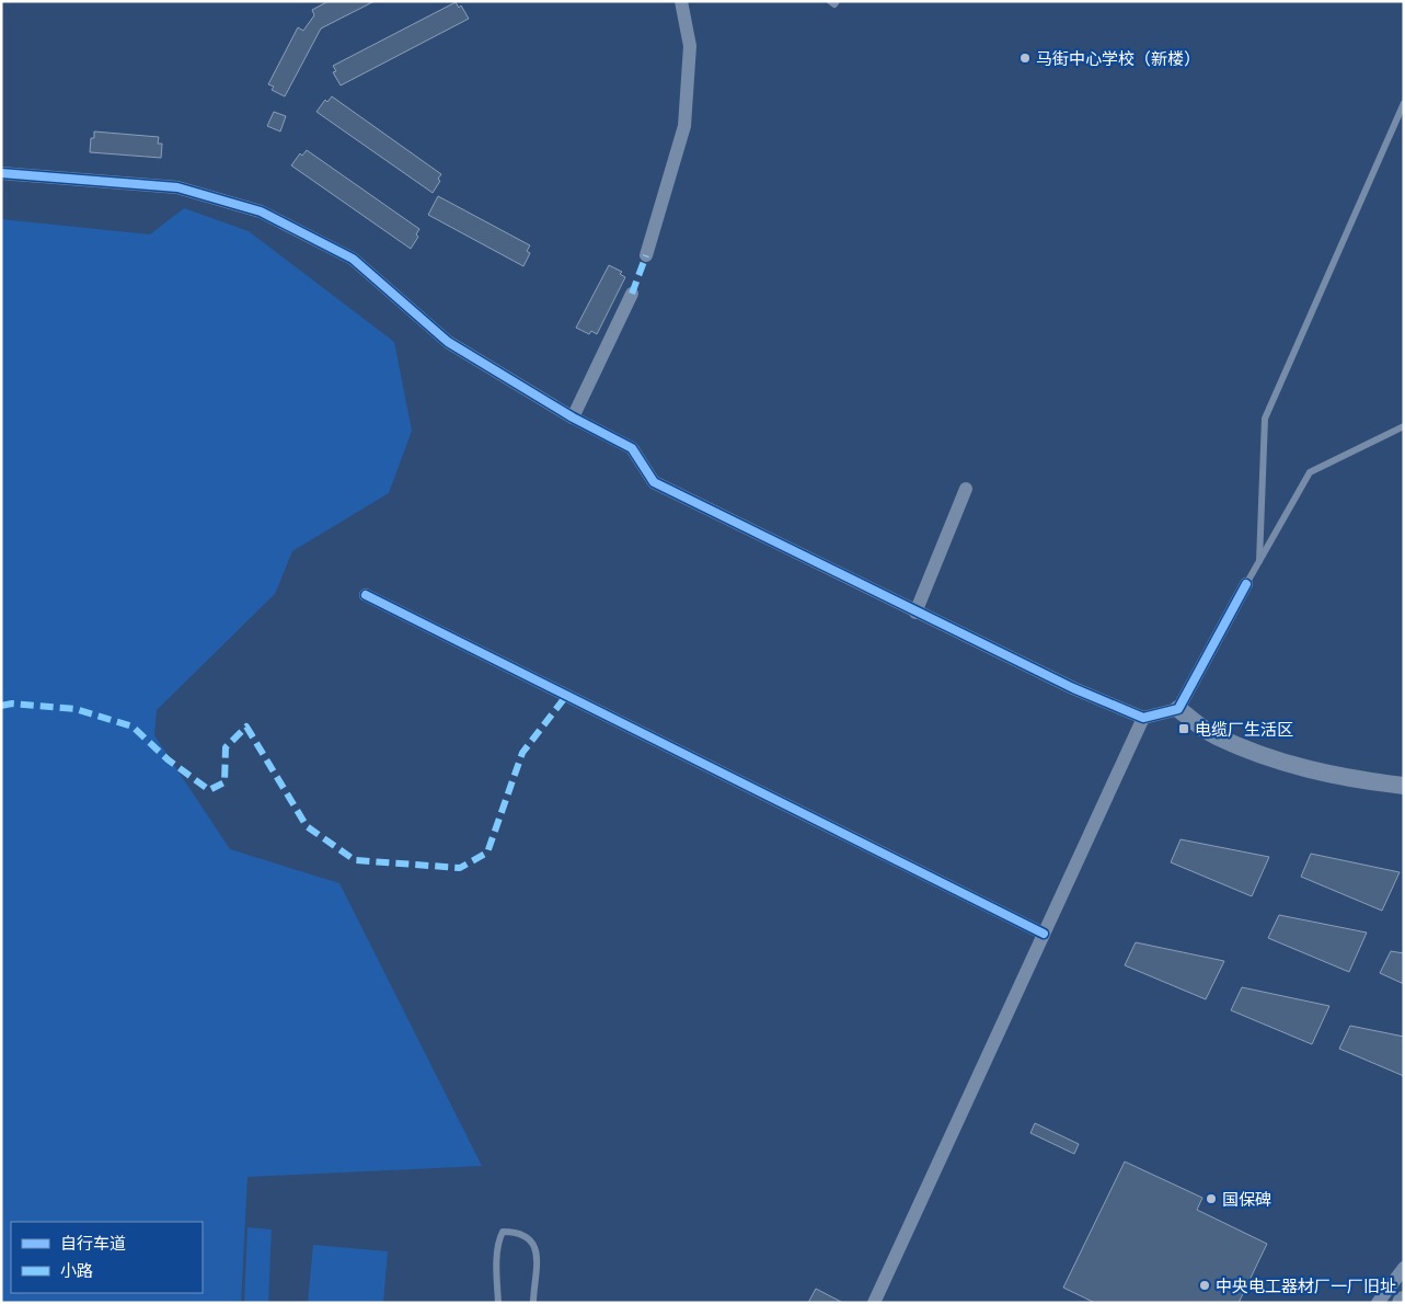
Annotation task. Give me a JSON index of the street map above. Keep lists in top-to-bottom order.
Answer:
{
  "places": {
    "other": ["马街中心学校（新楼）", "国保碑", "中央电工器材厂一厂旧址"],
    "transit": ["电缆厂生活区"]
  },
  "legend": ["自行车道", "小路"]
}
